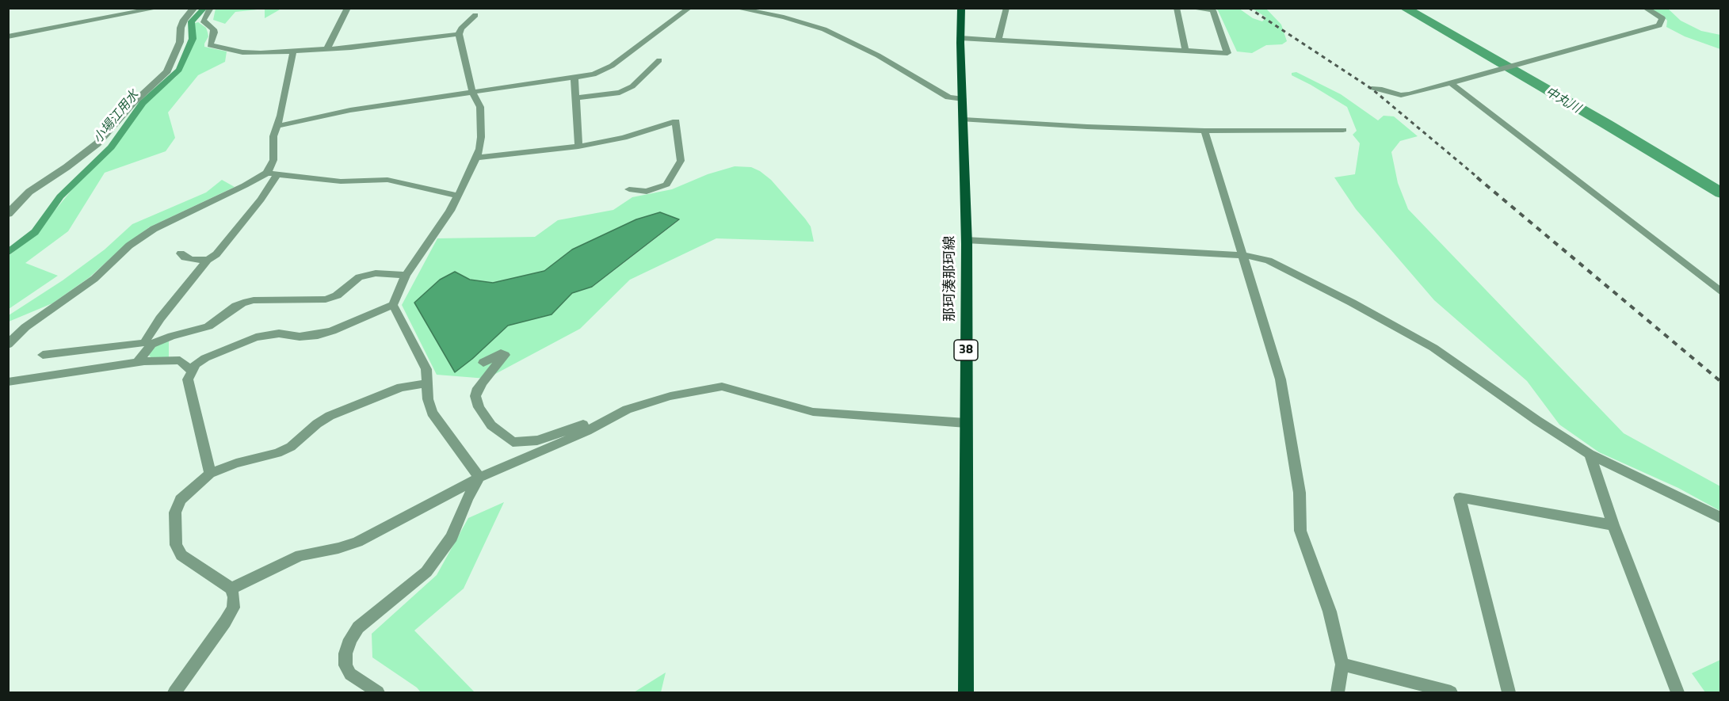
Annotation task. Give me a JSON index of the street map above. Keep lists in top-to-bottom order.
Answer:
{
  "streets": {
    "main road": ["那珂湊那珂線", "38"]
  },
  "water": ["中丸川", "小場江用水"]
}
